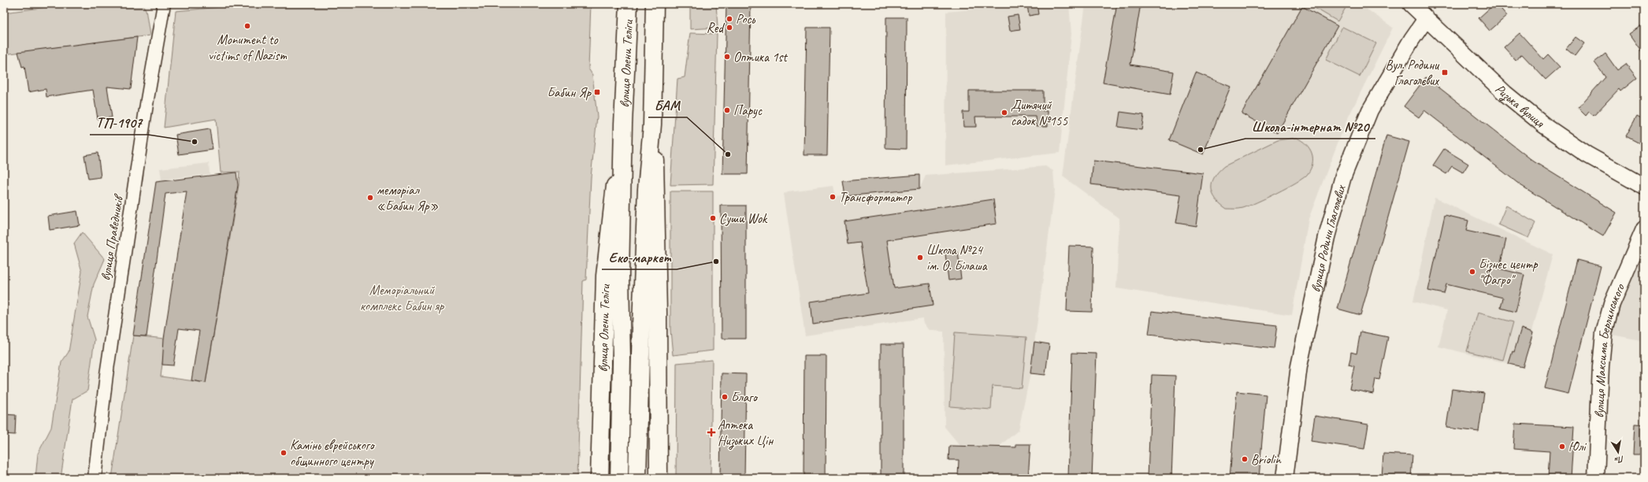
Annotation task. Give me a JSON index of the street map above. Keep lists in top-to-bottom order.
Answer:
{
  "streets": {
    "main road": ["вулиця Олени Теліги"],
    "street": [
      "Ризька вулиця",
      "вулиця Праведників",
      "вулиця Родини Глаголєвих",
      "вулиця Максима Берлинського"
    ]
  },
  "crossings": [
    ["Ризька вулиця", "вулиця Родини Глаголєвих"]
  ],
  "parks": ["Меморіальний комплекс Бабин яр"],
  "places": {
    "other": [
      "Рось",
      "Monument to victims of Nazism",
      "Red",
      "Оптика 1st",
      "Парус",
      "Дитячий садок №155",
      "ТП-1907",
      "Школа-інтернат №20",
      "БАМ",
      "Трансформатор",
      "меморіал «Бабин Яр»",
      "Суши Wok",
      "Школа №24 ім. О. Білаша",
      "Еко-маркет",
      "Бізнес центр \"Фагро\"",
      "Благо",
      "Юлі",
      "Камінь єврейського общинного центру",
      "Briolin"
    ],
    "transit": ["Вул. Родини Глаголєвих", "Бабин Яр"],
    "health": ["Аптека Низьких Цін"]
  },
  "north": "bottom"
}
